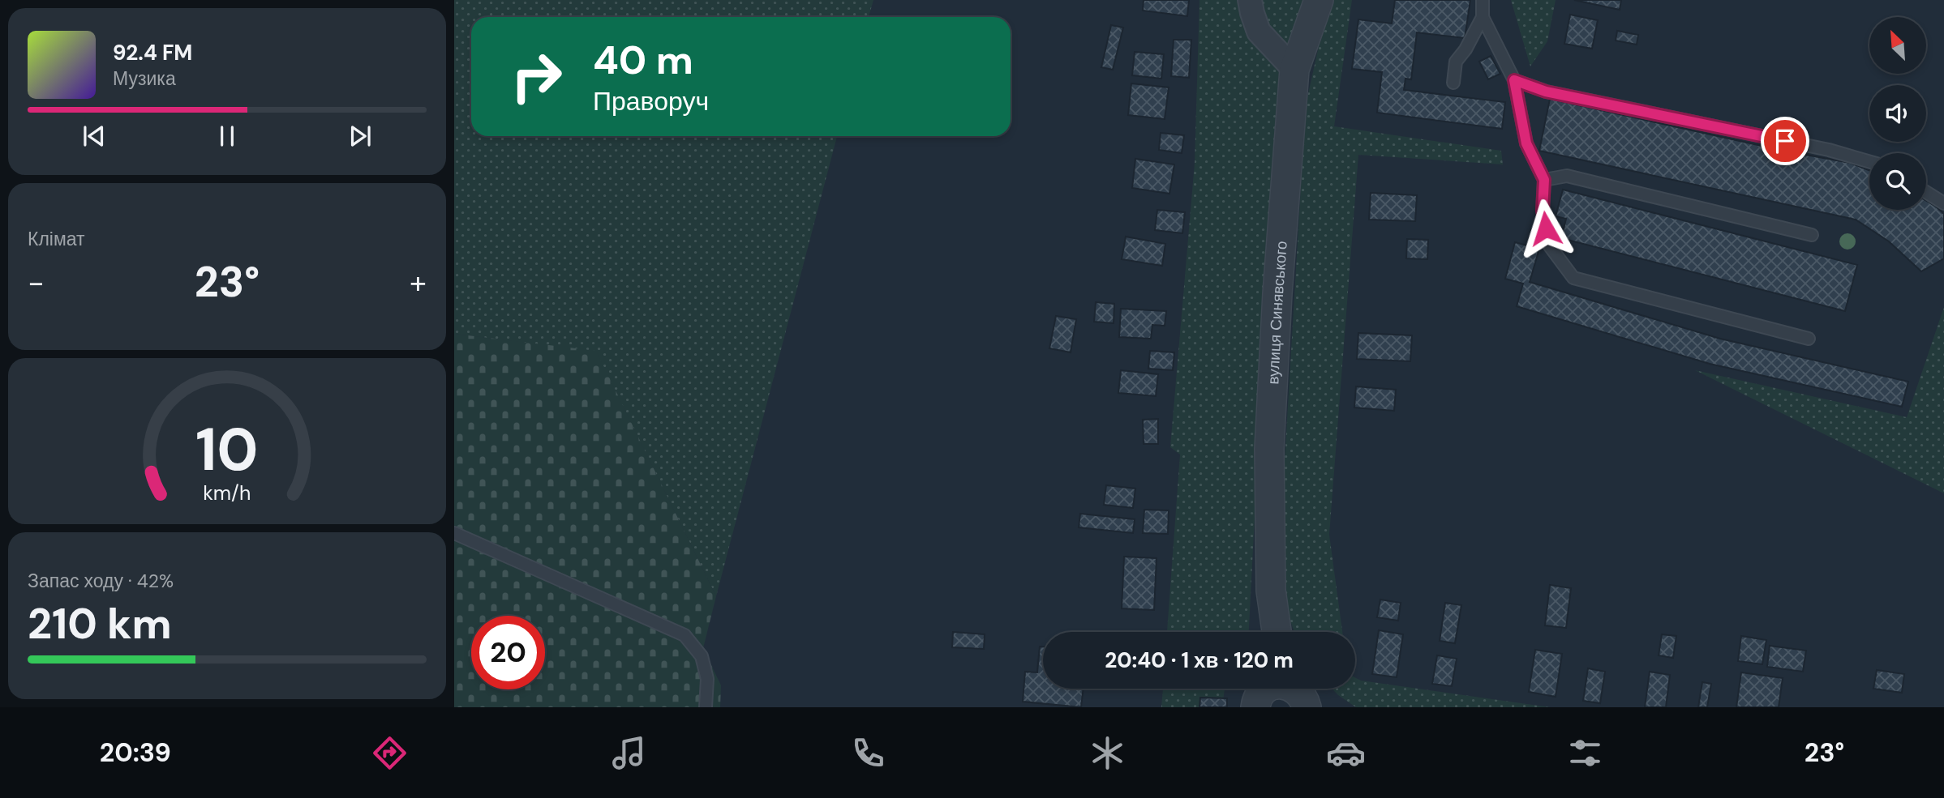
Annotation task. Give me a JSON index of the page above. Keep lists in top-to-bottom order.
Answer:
{
  "streets": {
    "street": ["вулиця Синявського"]
  },
  "north": "top left",
  "page": {
    "turn": ["40 m", "Праворуч"],
    "song": ["92.4 FM", "Музика"],
    "tile": [
      "Клімат",
      ["Запас ходу · 42%", "210 km"]
    ],
    "heat": ["−", "23°", "+"],
    "limit": "20",
    "trip": "20:40 · 1 хв · 120 m",
    "tabs": ["20:39", "23°"],
    "gauge": ["10", "km/h"]
  }
}
